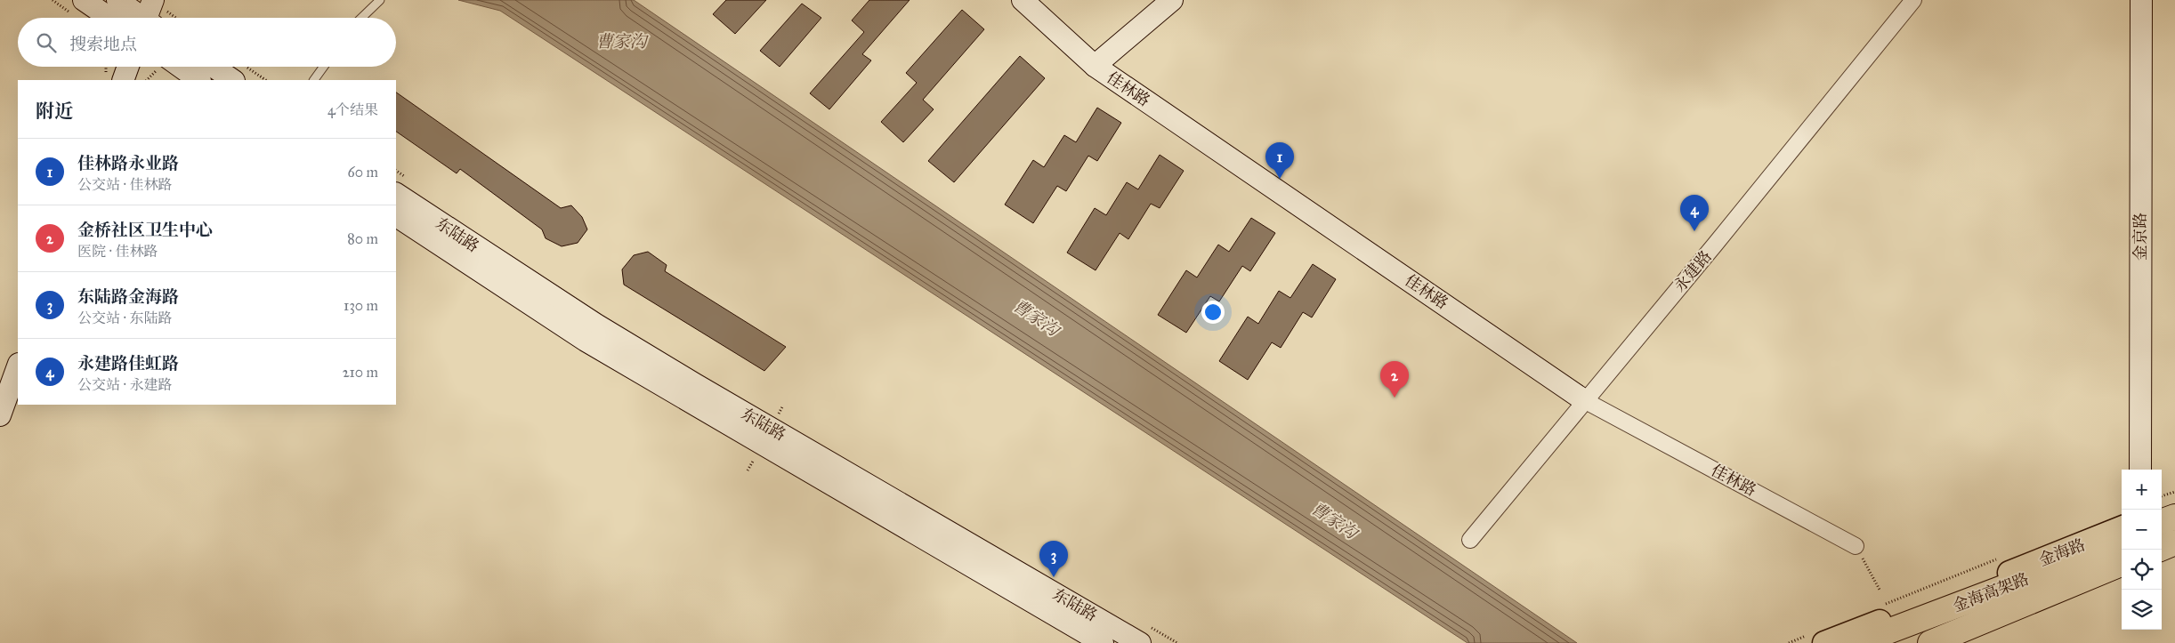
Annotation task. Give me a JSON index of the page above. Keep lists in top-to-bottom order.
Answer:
{
  "streets": {
    "highway": ["金海高架路"],
    "main road": [
      "佳林路",
      "东陆路",
      "金京路",
      "金海路"
    ],
    "street": ["永建路"]
  },
  "crossings": [
    ["佳林路", "永建路"]
  ],
  "water": ["曹家沟"],
  "page": {
    "search": "搜索地点",
    "heading": ["附近", "4个结果"],
    "list": [
      {
        "mark": "1",
        "name": "佳林路永业路",
        "note": "公交站 · 佳林路",
        "value": "60 m"
      },
      {
        "mark": "2",
        "name": "金桥社区卫生中心",
        "note": "医院 · 佳林路",
        "value": "80 m"
      },
      {
        "mark": "3",
        "name": "东陆路金海路",
        "note": "公交站 · 东陆路",
        "value": "130 m"
      },
      {
        "mark": "4",
        "name": "永建路佳虹路",
        "note": "公交站 · 永建路",
        "value": "210 m"
      }
    ],
    "pins": [
      "1",
      "4",
      "2",
      "3"
    ],
    "map_buttons": ["+", "−"]
  }
}
